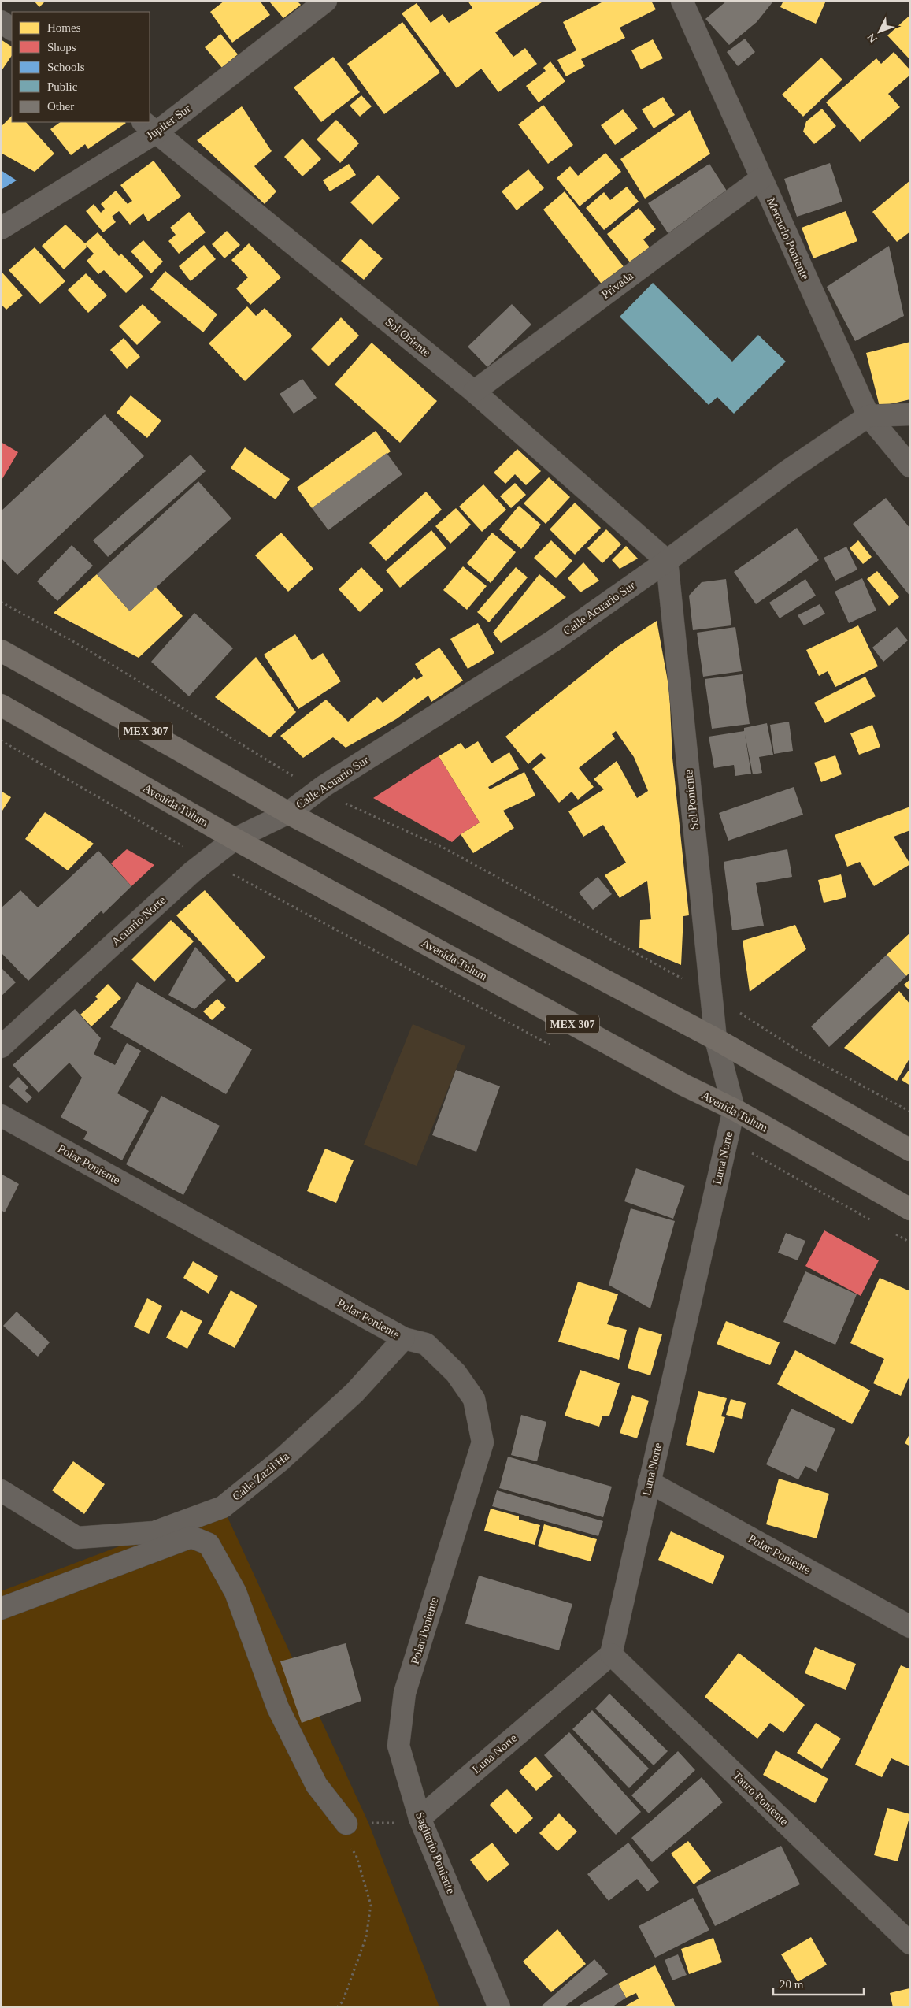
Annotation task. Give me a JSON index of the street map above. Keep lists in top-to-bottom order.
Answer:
{
  "streets": {
    "main road": ["MEX 307", "Avenida Tulum"],
    "street": [
      "Jupiter Sur",
      "Mercurio Poniente",
      "Privada",
      "Sol Oriente",
      "Calle Acuario Sur",
      "Sol Poniente",
      "Acuario Norte",
      "Luna Norte",
      "Polar Poniente",
      "Calle Zazil Ha",
      "Tauro Poniente",
      "Sagitario Poniente"
    ]
  },
  "crossings": [
    ["Jupiter Sur", "Sol Oriente"],
    ["Mercurio Poniente", "Privada"],
    ["Mercurio Poniente", "Calle Acuario Sur"],
    ["Privada", "Sol Oriente"],
    ["Sol Oriente", "Calle Acuario Sur"],
    ["Sol Oriente", "Sol Poniente"],
    ["Calle Acuario Sur", "MEX 307"],
    ["Calle Acuario Sur", "Sol Poniente"],
    ["Calle Acuario Sur", "Acuario Norte"],
    ["MEX 307", "Sol Poniente"],
    ["MEX 307", "Acuario Norte"],
    ["MEX 307", "Luna Norte"],
    ["Sol Poniente", "Luna Norte"],
    ["Avenida Tulum", "Acuario Norte"],
    ["Avenida Tulum", "Luna Norte"],
    ["Luna Norte", "Polar Poniente"],
    ["Luna Norte", "Tauro Poniente"],
    ["Luna Norte", "Sagitario Poniente"],
    ["Polar Poniente", "Calle Zazil Ha"],
    ["Polar Poniente", "Sagitario Poniente"]
  ],
  "legend": [
    "Homes",
    "Shops",
    "Schools",
    "Public",
    "Other"
  ],
  "scale_bar": "20 m",
  "north": "bottom left"
}
